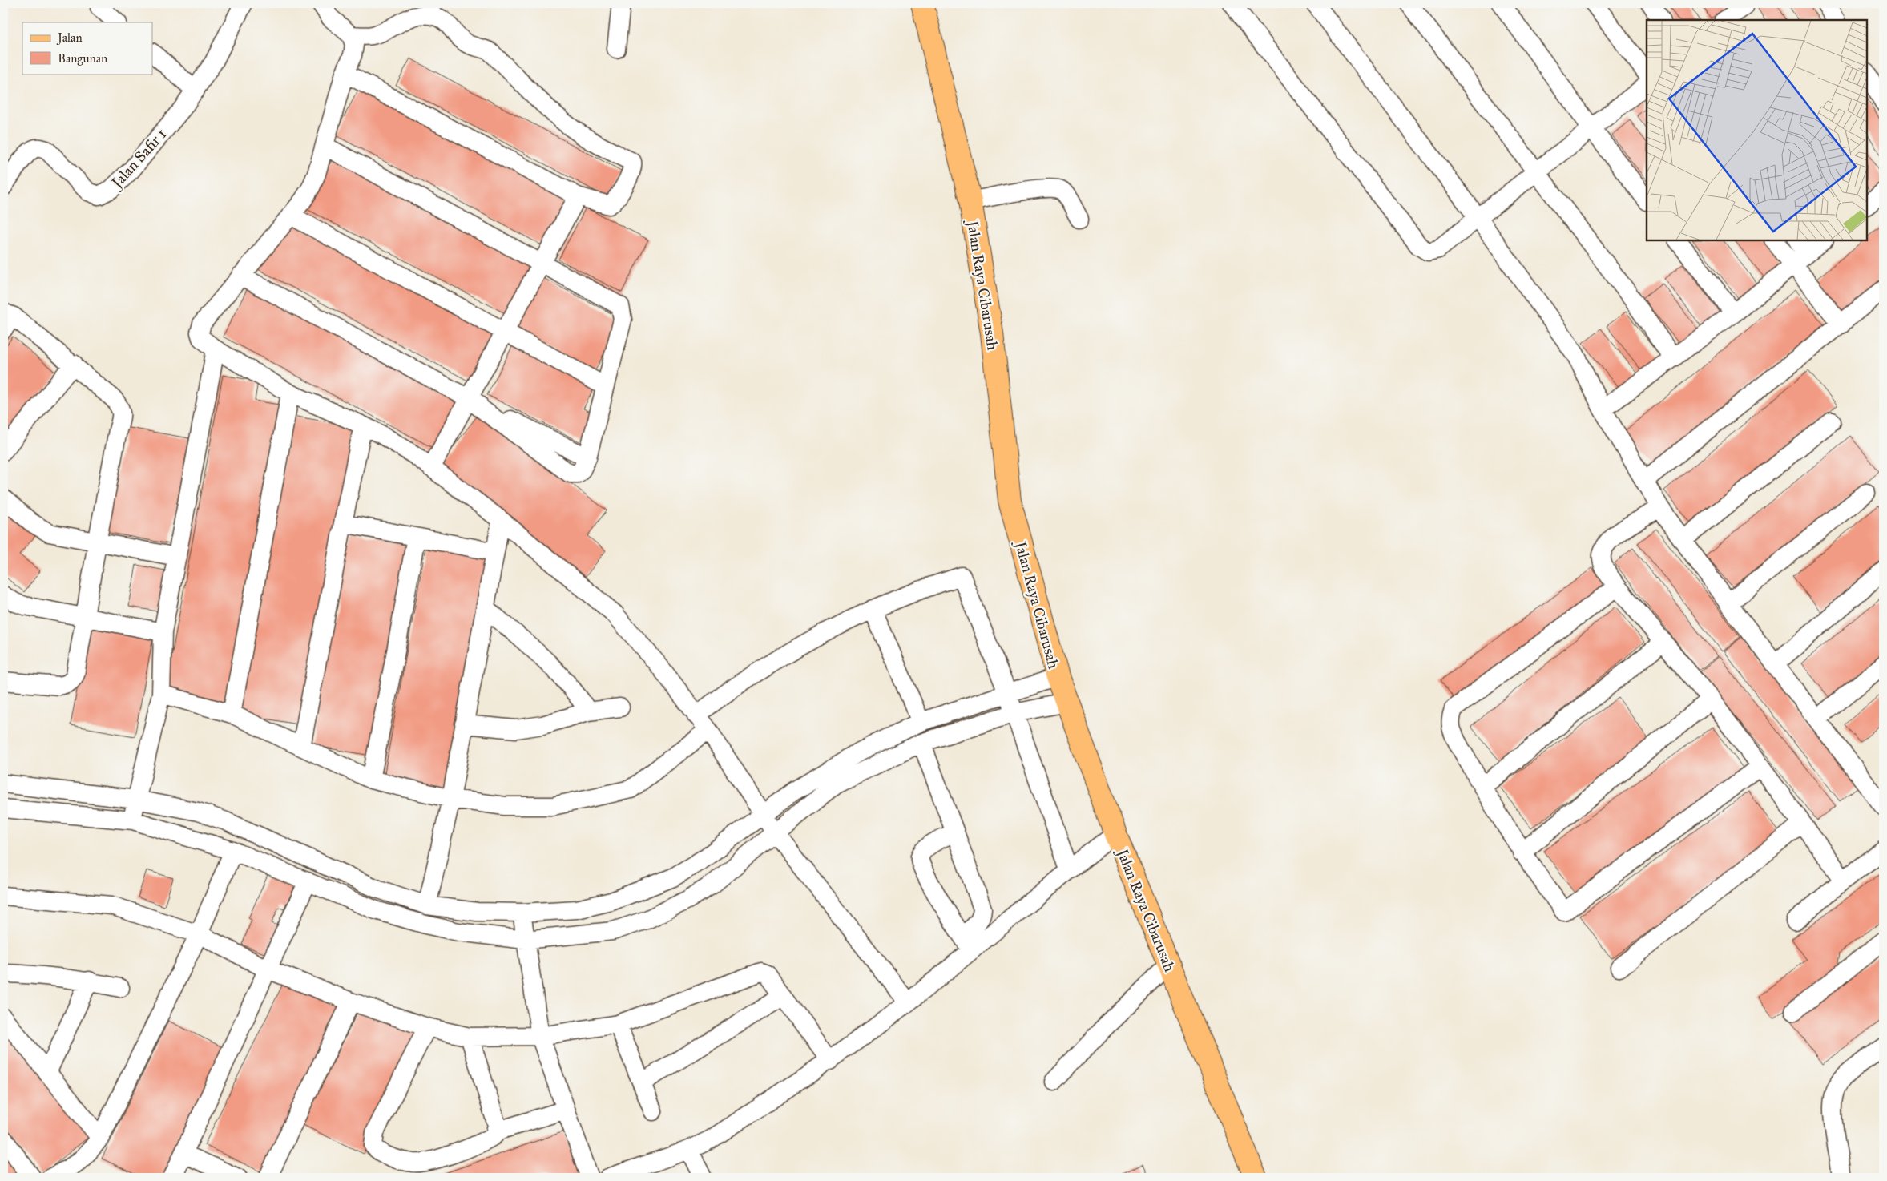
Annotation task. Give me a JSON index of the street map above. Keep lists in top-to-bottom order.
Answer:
{
  "streets": {
    "main road": ["Jalan Raya Cibarusah"],
    "street": ["Jalan Safir 1"]
  },
  "legend": ["Jalan", "Bangunan"]
}
